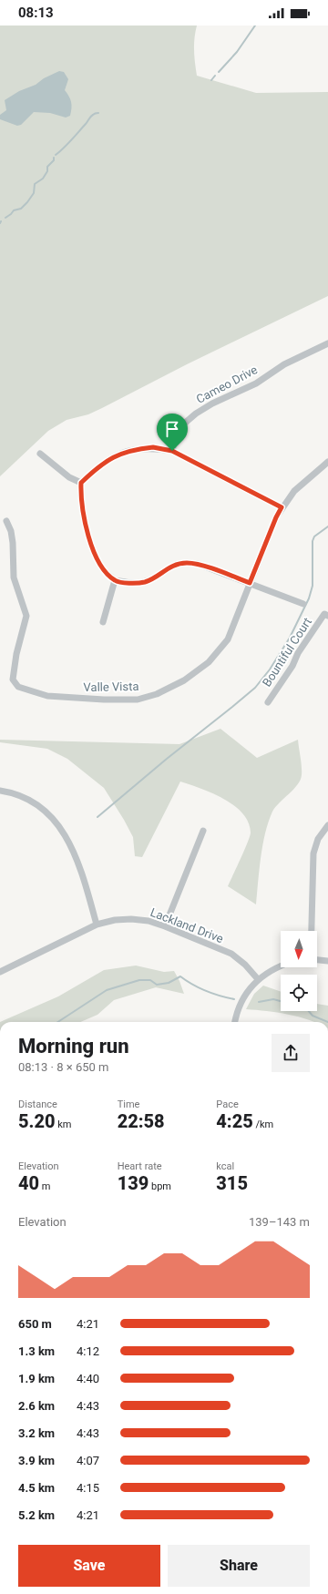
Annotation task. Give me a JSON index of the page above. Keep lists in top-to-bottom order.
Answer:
{
  "streets": {
    "street": [
      "Cameo Drive",
      "Bountiful Court",
      "Valle Vista",
      "Lackland Drive"
    ]
  },
  "north": "bottom",
  "page": {
    "status": "08:13",
    "heading": ["Morning run", "08:13 · 8 × 650 m"],
    "stats": [
      ["Distance", "5.20 km"],
      ["Time", "22:58"],
      ["Pace", "4:25 /km"],
      ["Elevation", "40 m"],
      ["Heart rate", "139 bpm"],
      ["kcal", "315"]
    ],
    "chart": ["Elevation", "139–143 m"],
    "list": [
      {
        "name": "650 m",
        "note": "4:21"
      },
      {
        "name": "1.3 km",
        "note": "4:12"
      },
      {
        "name": "1.9 km",
        "note": "4:40"
      },
      {
        "name": "2.6 km",
        "note": "4:43"
      },
      {
        "name": "3.2 km",
        "note": "4:43"
      },
      {
        "name": "3.9 km",
        "note": "4:07"
      },
      {
        "name": "4.5 km",
        "note": "4:15"
      },
      {
        "name": "5.2 km",
        "note": "4:21"
      }
    ],
    "buttons": ["Save", "Share"]
  }
}
